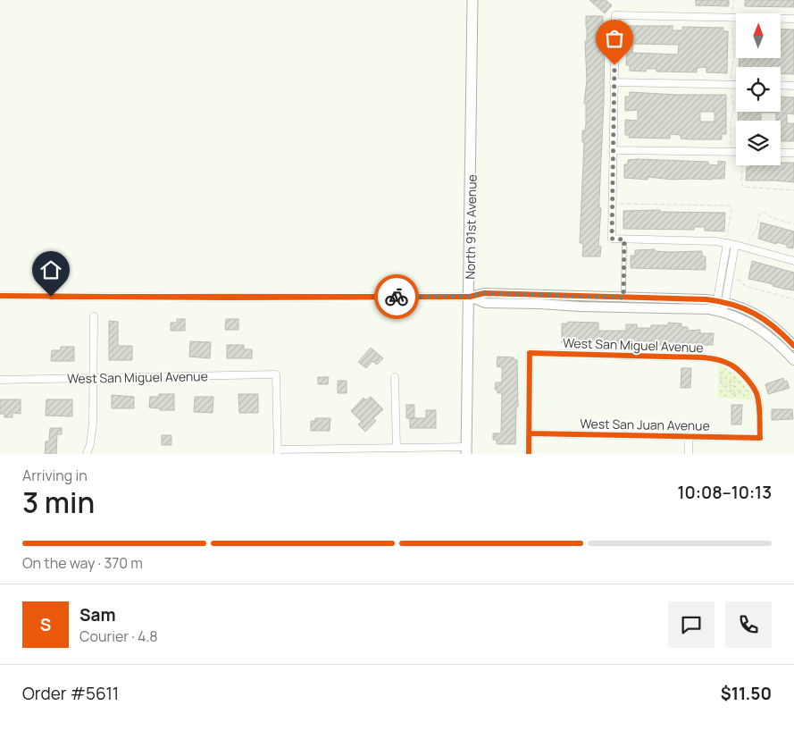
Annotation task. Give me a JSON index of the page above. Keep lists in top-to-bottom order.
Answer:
{
  "streets": {
    "main road": ["North 91st Avenue"],
    "street": ["West San Miguel Avenue", "West San Juan Avenue"]
  },
  "crossings": [
    ["West San Miguel Avenue", "West San Juan Avenue"]
  ],
  "north": "top",
  "page": {
    "heading": ["3 min", "Arriving in", "10:08–10:13"],
    "panel": [
      "Sam",
      "Courier · 4.8",
      "Order #5611",
      "$11.50"
    ],
    "bar": "On the way · 370 m",
    "round": "S"
  }
}
